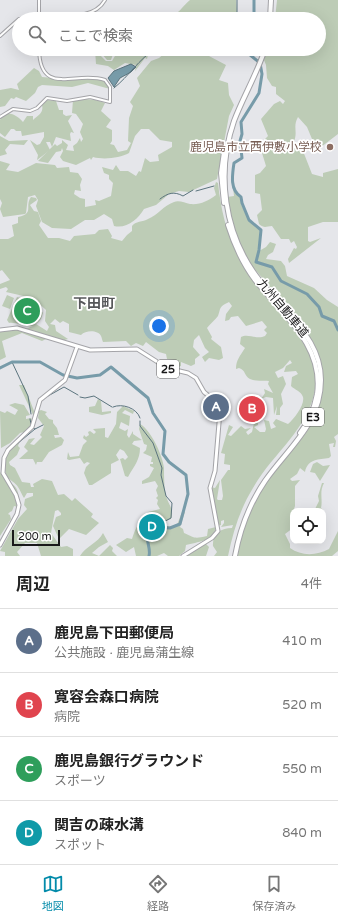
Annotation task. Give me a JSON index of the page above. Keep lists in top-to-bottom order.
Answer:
{
  "streets": {
    "highway": ["九州自動車道", "E3"],
    "main road": ["25"]
  },
  "districts": ["下田町"],
  "places": ["鹿児島市立西伊敷小学校"],
  "scale_bar": "200 m",
  "page": {
    "search": "ここで検索",
    "pins": [
      "C",
      "A",
      "B",
      "D"
    ],
    "scale": "200 m",
    "heading": ["周辺", "4件"],
    "list": [
      {
        "mark": "A",
        "name": "鹿児島下田郵便局",
        "note": "公共施設 · 鹿児島蒲生線",
        "value": "410 m"
      },
      {
        "mark": "B",
        "name": "寛容会森口病院",
        "note": "病院",
        "value": "520 m"
      },
      {
        "mark": "C",
        "name": "鹿児島銀行グラウンド",
        "note": "スポーツ",
        "value": "550 m"
      },
      {
        "mark": "D",
        "name": "関吉の疎水溝",
        "note": "スポット",
        "value": "840 m"
      }
    ],
    "nav": ["地図", "経路", "保存済み"]
  }
}
